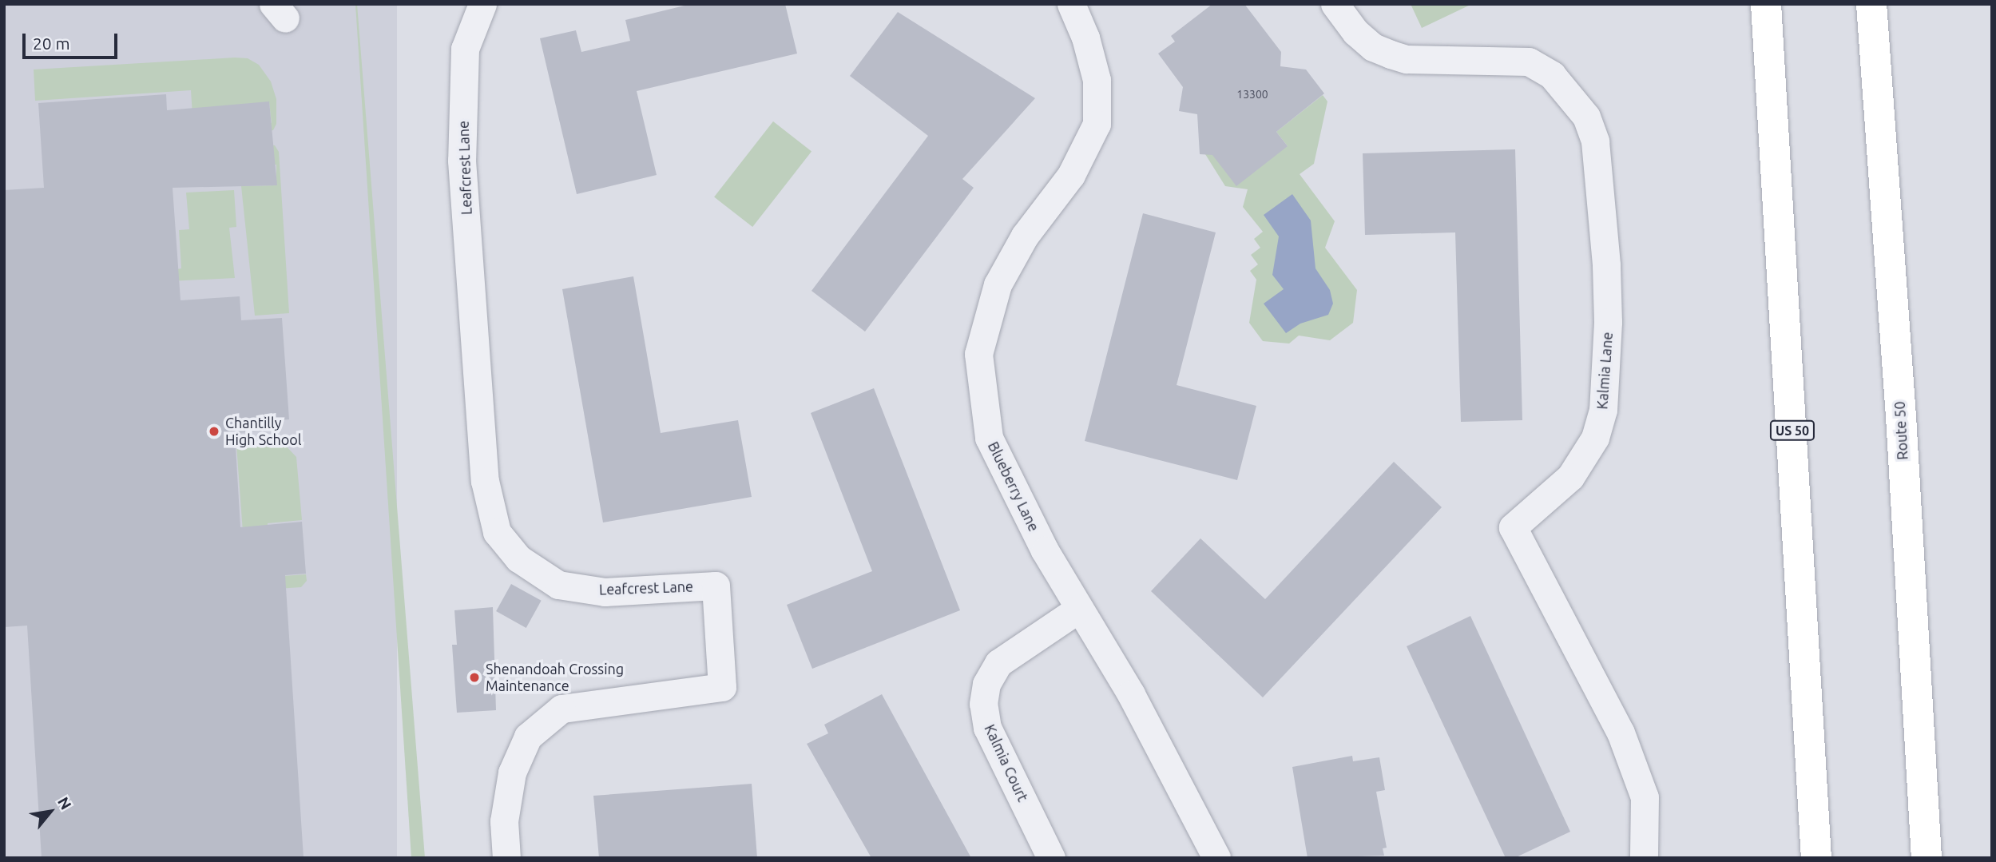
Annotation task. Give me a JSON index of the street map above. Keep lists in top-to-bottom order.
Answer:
{
  "streets": {
    "highway": ["US 50", "Route 50"],
    "street": [
      "Leafcrest Lane",
      "Kalmia Lane",
      "Blueberry Lane",
      "Kalmia Court"
    ]
  },
  "crossings": [
    ["Blueberry Lane", "Kalmia Court"]
  ],
  "places": ["Chantilly High School", "Shenandoah Crossing Maintenance"],
  "house_numbers": ["13300"],
  "scale_bar": "20 m",
  "north": "top right"
}
